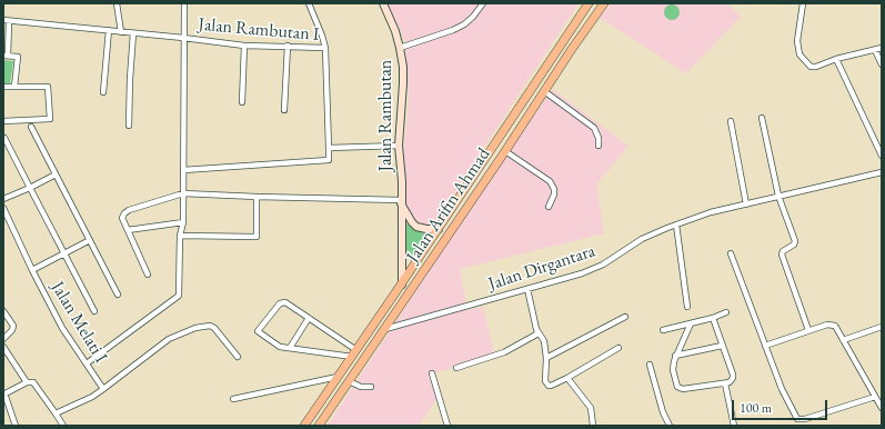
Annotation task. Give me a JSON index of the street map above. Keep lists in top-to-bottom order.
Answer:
{
  "streets": {
    "main road": ["Jalan Rambutan", "Jalan Arifin Ahmad"],
    "street": ["Jalan Rambutan I", "Jalan Dirgantara", "Jalan Melati I"]
  },
  "crossings": [
    ["Jalan Rambutan", "Jalan Arifin Ahmad"],
    ["Jalan Arifin Ahmad", "Jalan Dirgantara"]
  ],
  "scale_bar": "100 m"
}
